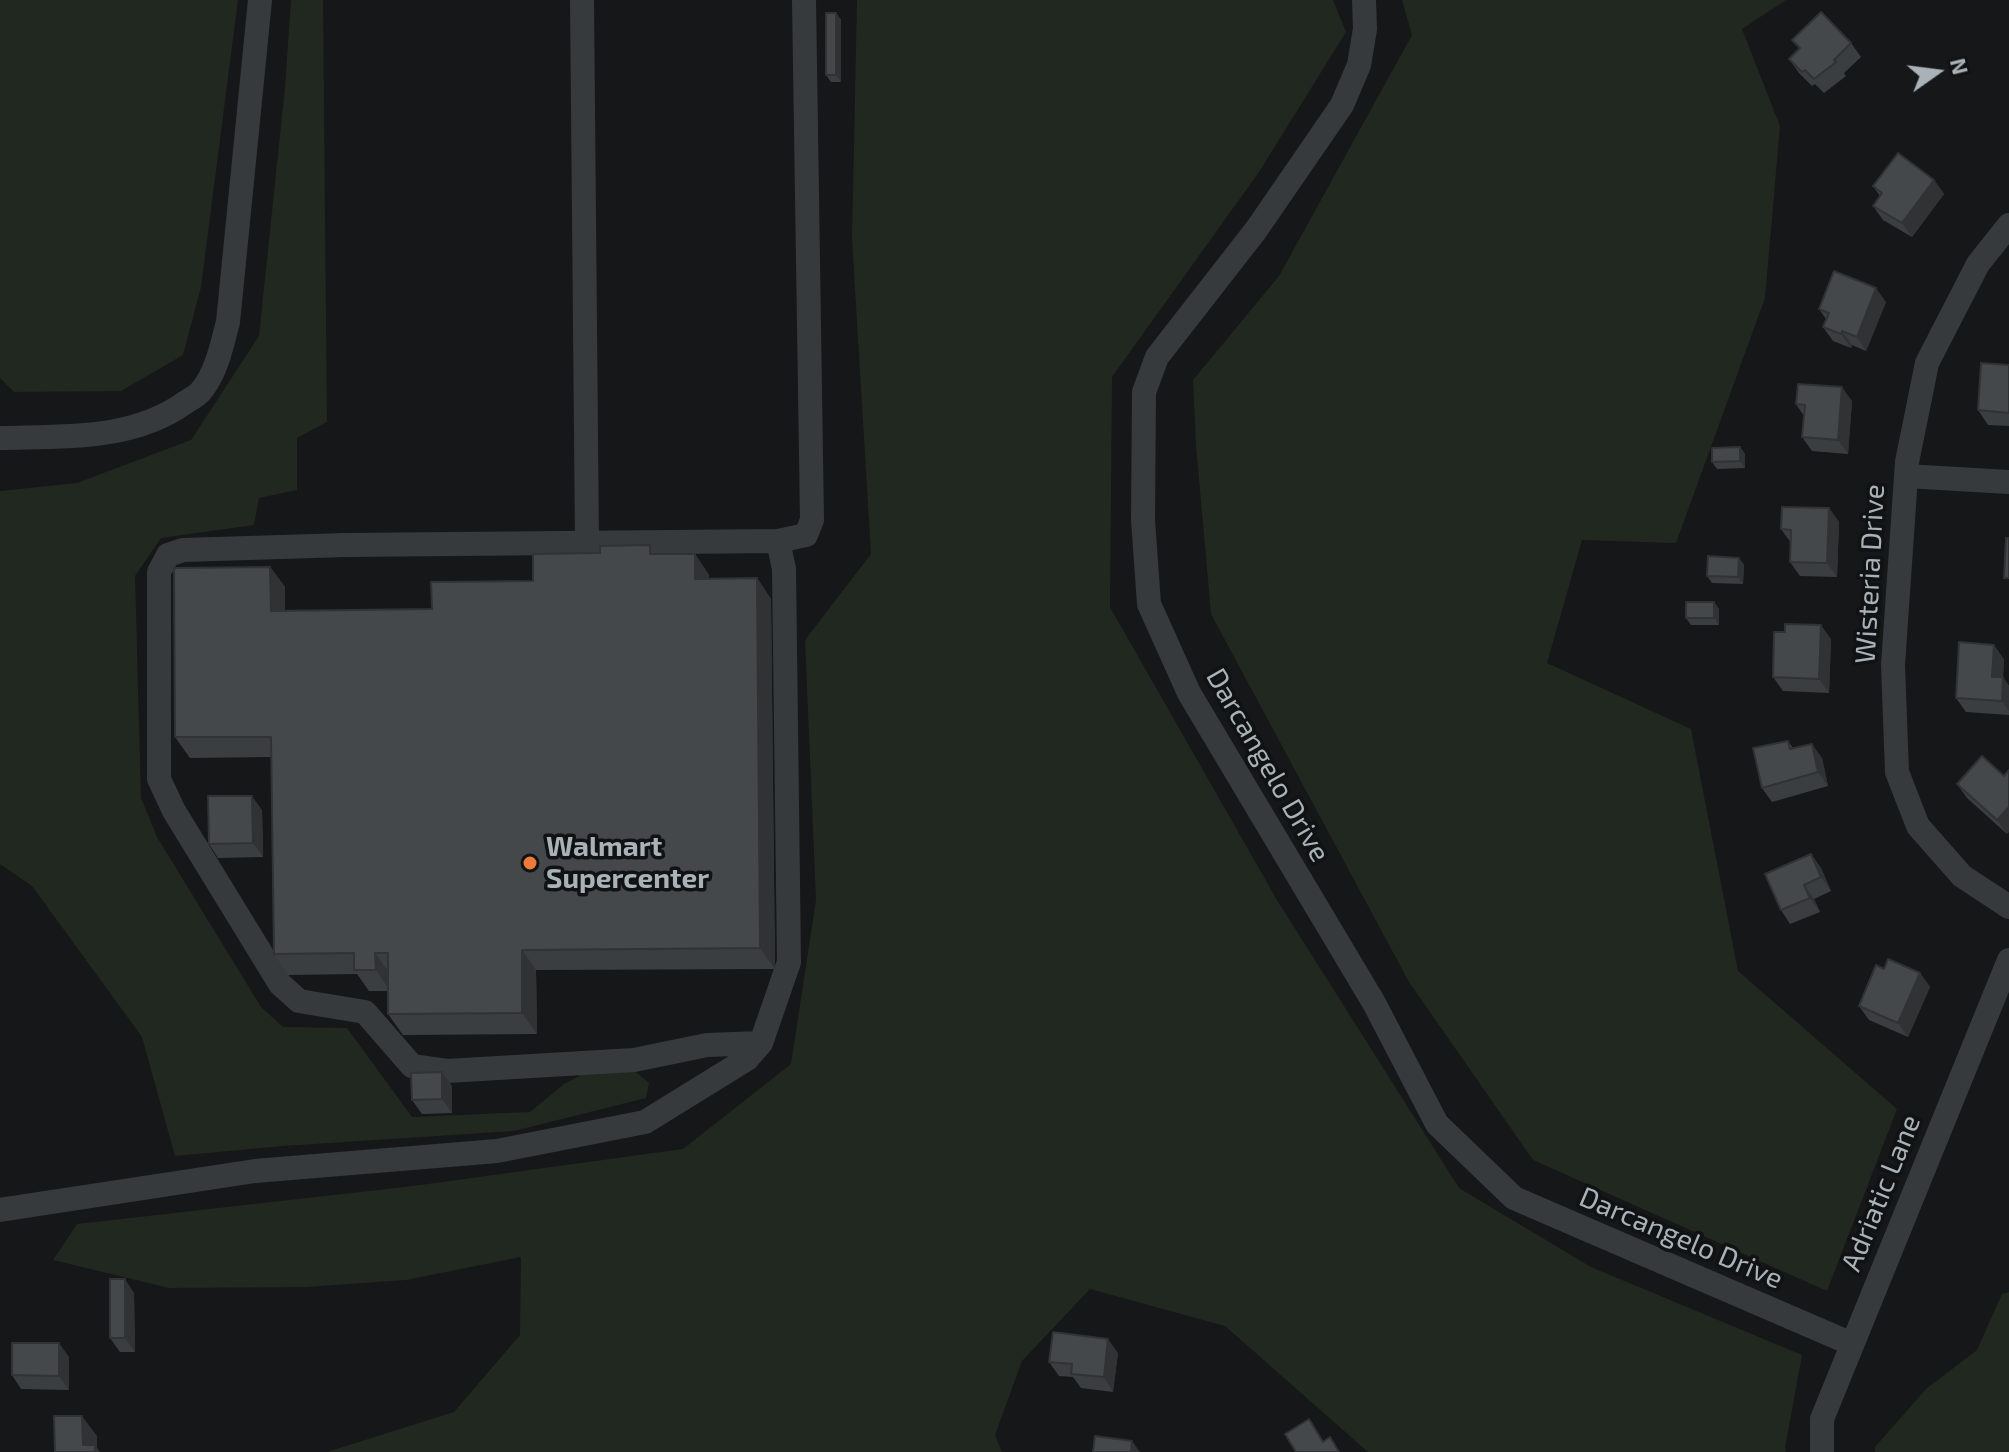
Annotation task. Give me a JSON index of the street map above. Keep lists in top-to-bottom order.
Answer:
{
  "streets": {
    "street": ["Wisteria Drive", "Darcangelo Drive", "Adriatic Lane"]
  },
  "crossings": [
    ["Darcangelo Drive", "Adriatic Lane"]
  ],
  "places": ["Walmart Supercenter"],
  "north": "right"
}
